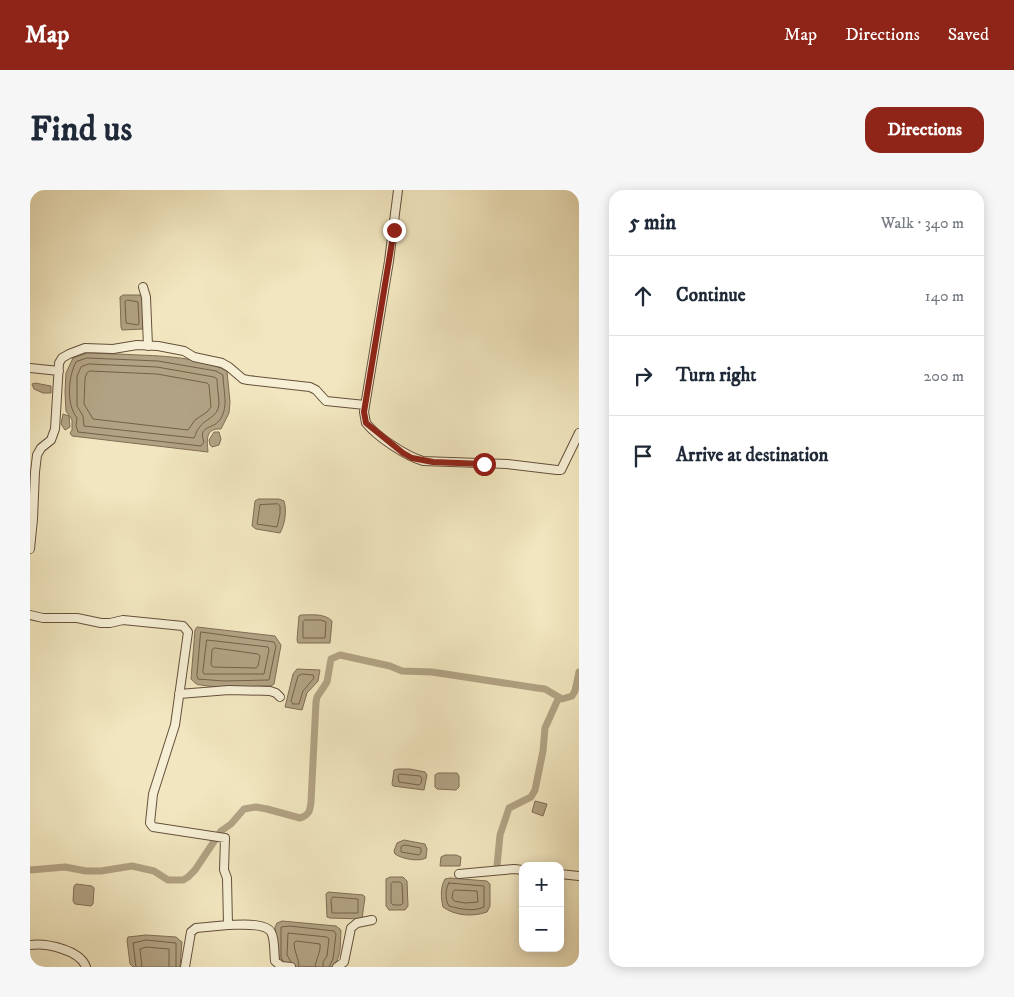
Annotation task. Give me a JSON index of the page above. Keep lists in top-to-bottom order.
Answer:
{
  "page": {
    "header": "Map",
    "nav": ["Map", "Directions", "Saved"],
    "buttons": "Directions",
    "title": "Find us",
    "heading": ["5 min", "Walk · 340 m"],
    "list": [
      ["Continue", "140 m"],
      ["Turn right", "200 m"],
      "Arrive at destination"
    ],
    "map_buttons": ["+", "−"]
  }
}
